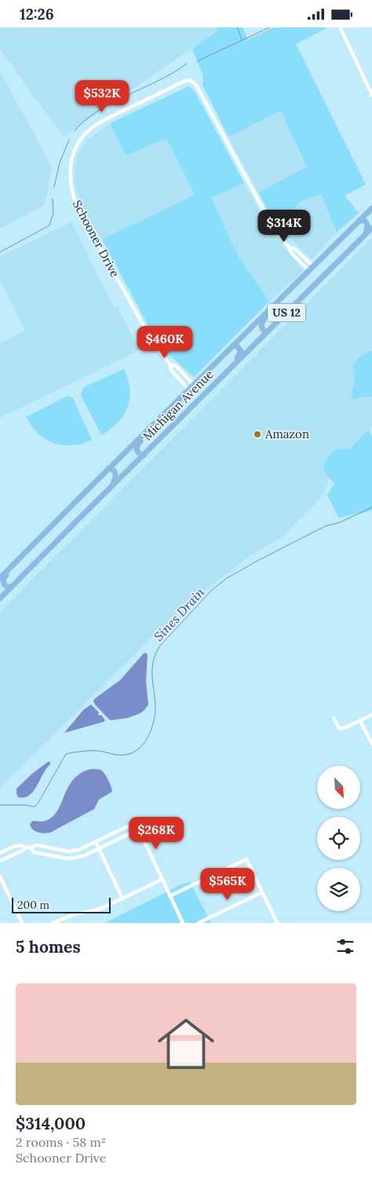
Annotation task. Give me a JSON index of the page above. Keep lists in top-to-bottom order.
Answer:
{
  "streets": {
    "main road": ["US 12", "Michigan Avenue"],
    "street": ["Schooner Drive"]
  },
  "crossings": [
    ["Schooner Drive", "Michigan Avenue"]
  ],
  "water": ["Sines Drain"],
  "places": ["Amazon"],
  "scale_bar": "200 m",
  "north": "bottom right",
  "page": {
    "status": "12:26",
    "price": [
      "$532K",
      "$314K",
      "$460K",
      "$268K",
      "$565K"
    ],
    "scale": "200 m",
    "heading": "5 homes",
    "list": [
      {
        "name": "$314,000",
        "note": "2 rooms · 58 m² · Schooner Drive"
      }
    ]
  }
}
